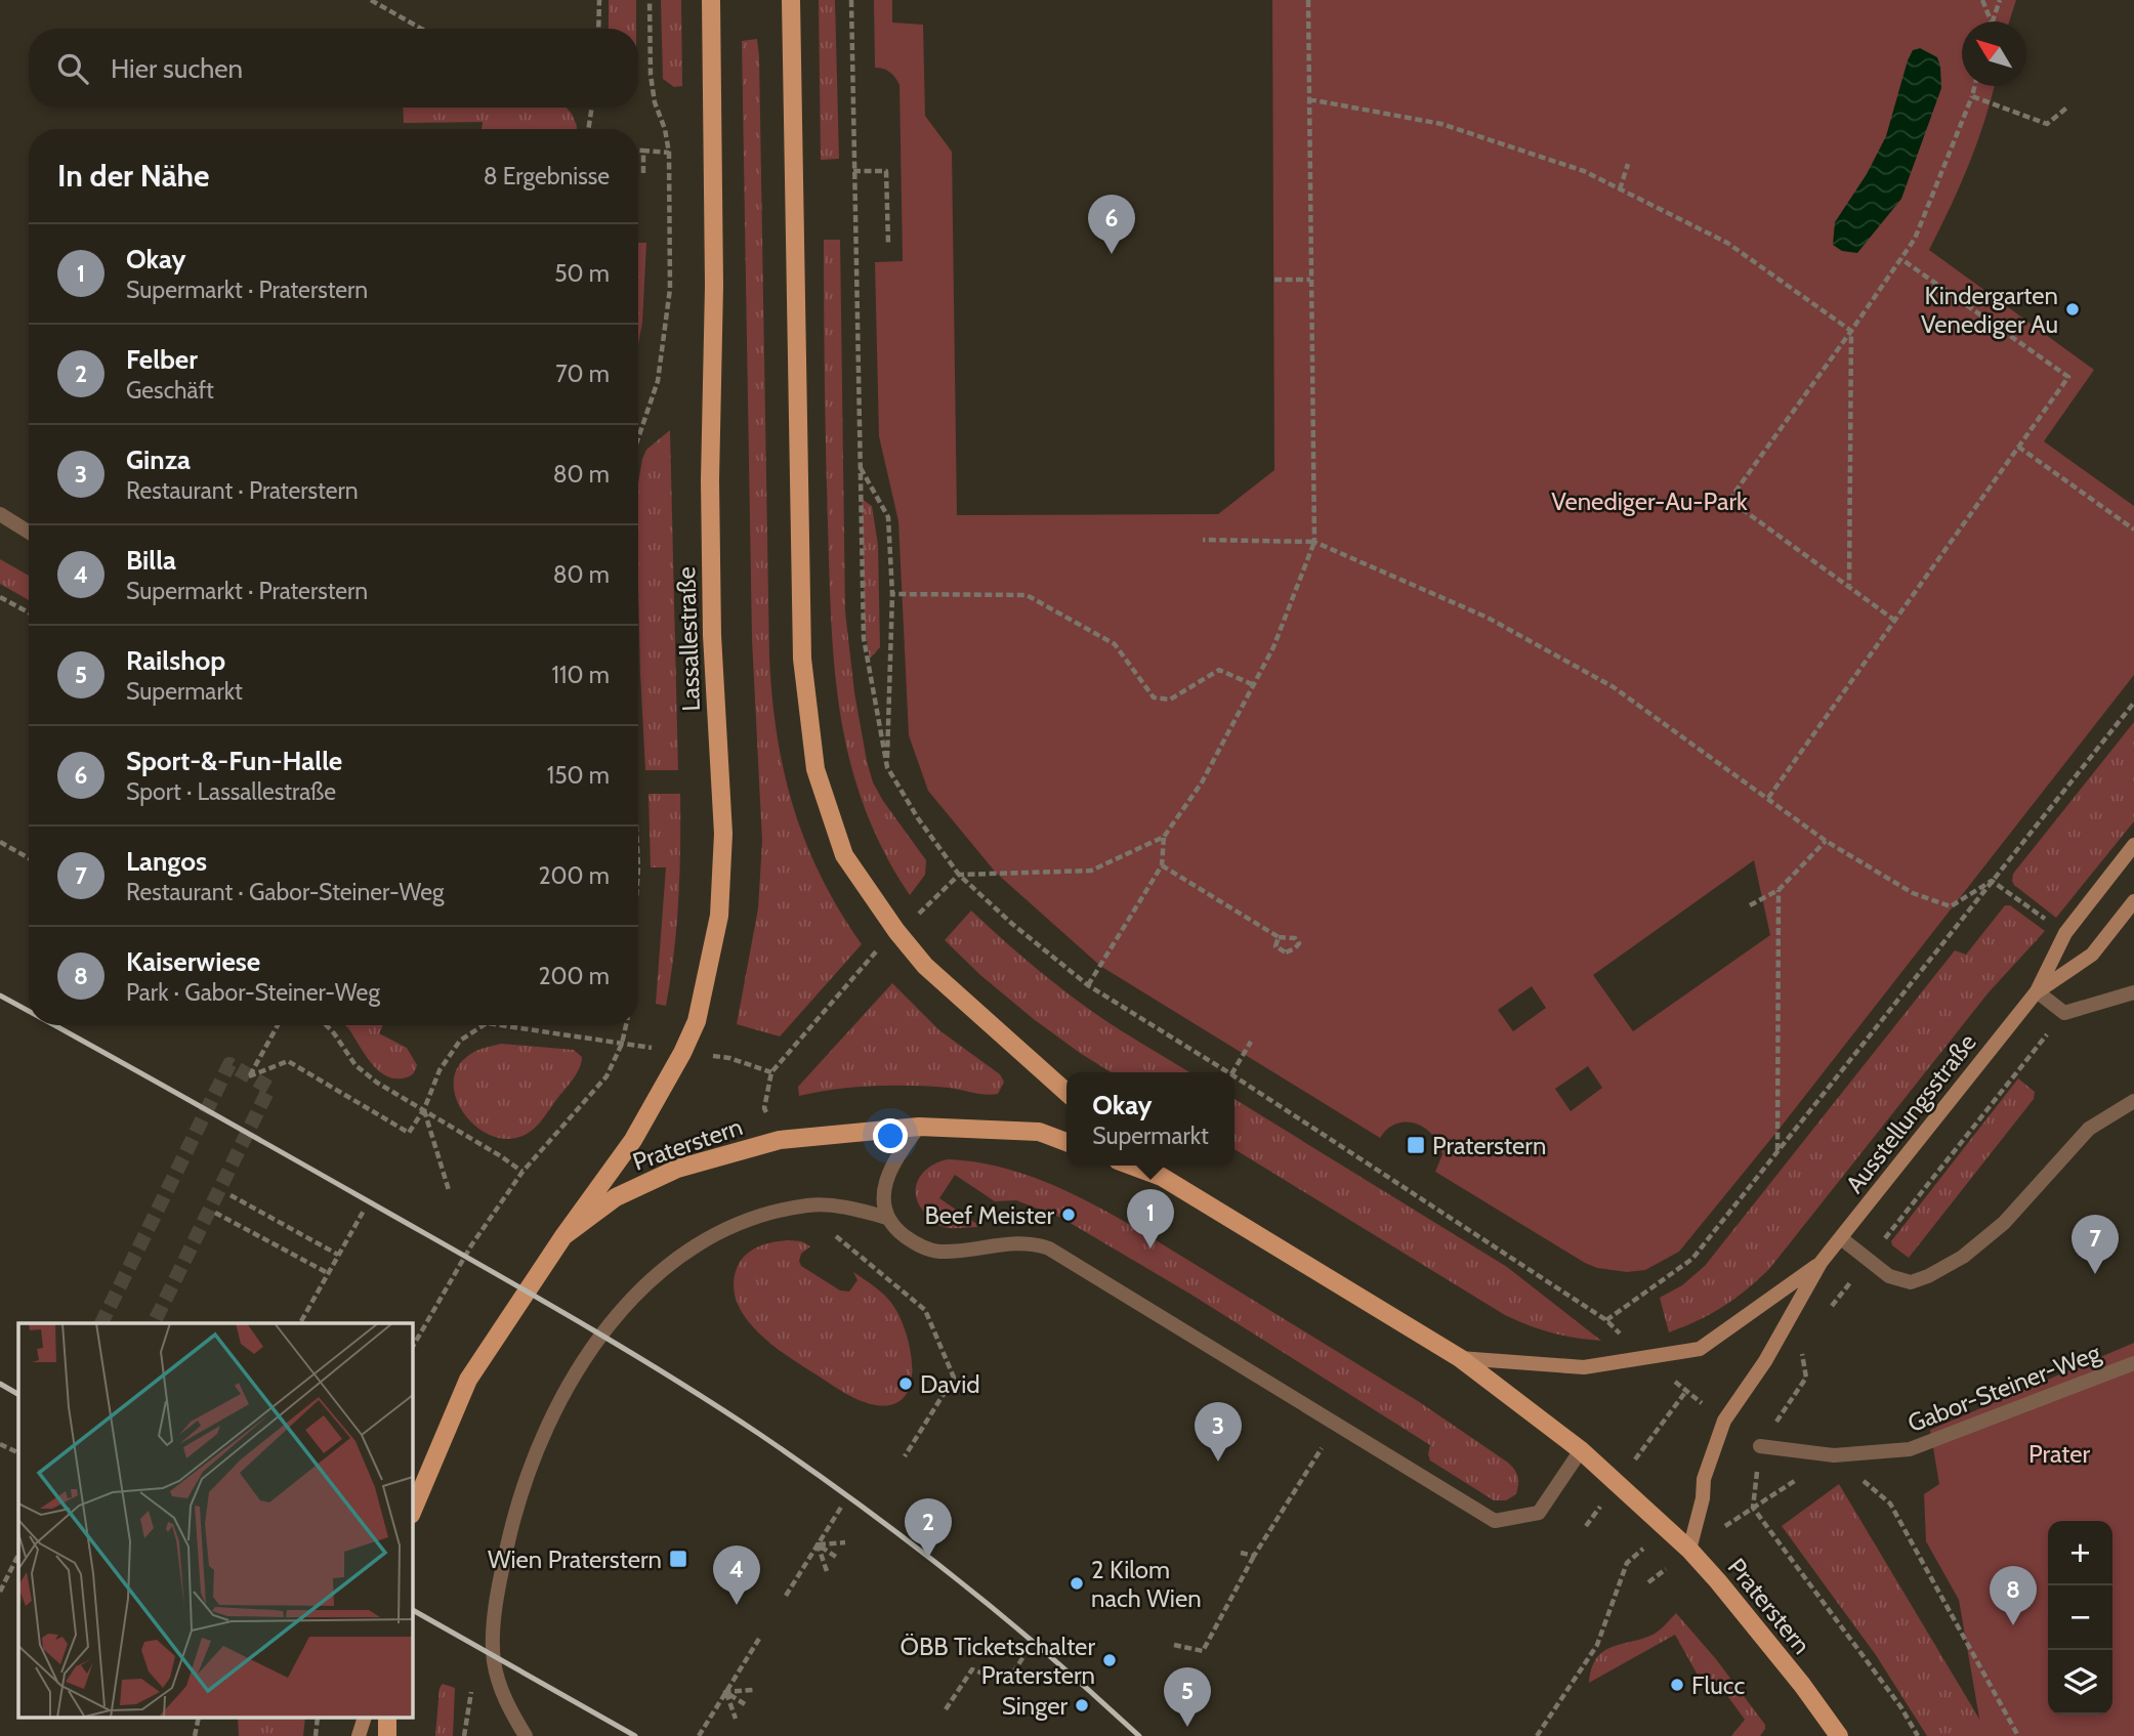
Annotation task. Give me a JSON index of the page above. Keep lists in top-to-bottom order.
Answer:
{
  "streets": {
    "main road": ["Lassallestraße", "Ausstellungsstraße", "Praterstern"],
    "street": ["Gabor-Steiner-Weg"]
  },
  "crossings": [
    ["Lassallestraße", "Praterstern"],
    ["Ausstellungsstraße", "Praterstern"]
  ],
  "parks": ["Venediger-Au-Park", "Prater"],
  "places": {
    "other": [
      "Kindergarten Venediger Au",
      "Beef Meister",
      "David",
      "2 Kilom nach Wien",
      "ÖBB Ticketschalter Praterstern",
      "Flucc",
      "Singer"
    ],
    "transit": ["Praterstern", "Wien Praterstern"]
  },
  "north": "top left",
  "page": {
    "search": "Hier suchen",
    "heading": ["In der Nähe", "8 Ergebnisse"],
    "pins": [
      "6",
      "1",
      "7",
      "3",
      "2",
      "4",
      "8",
      "5"
    ],
    "list": [
      {
        "mark": "1",
        "name": "Okay",
        "note": "Supermarkt · Praterstern",
        "value": "50 m"
      },
      {
        "mark": "2",
        "name": "Felber",
        "note": "Geschäft",
        "value": "70 m"
      },
      {
        "mark": "3",
        "name": "Ginza",
        "note": "Restaurant · Praterstern",
        "value": "80 m"
      },
      {
        "mark": "4",
        "name": "Billa",
        "note": "Supermarkt · Praterstern",
        "value": "80 m"
      },
      {
        "mark": "5",
        "name": "Railshop",
        "note": "Supermarkt",
        "value": "110 m"
      },
      {
        "mark": "6",
        "name": "Sport-&-Fun-Halle",
        "note": "Sport · Lassallestraße",
        "value": "150 m"
      },
      {
        "mark": "7",
        "name": "Langos",
        "note": "Restaurant · Gabor-Steiner-Weg",
        "value": "200 m"
      },
      {
        "mark": "8",
        "name": "Kaiserwiese",
        "note": "Park · Gabor-Steiner-Weg",
        "value": "200 m"
      }
    ],
    "popup": ["Okay", "Supermarkt"],
    "map_buttons": ["+", "−"]
  }
}
